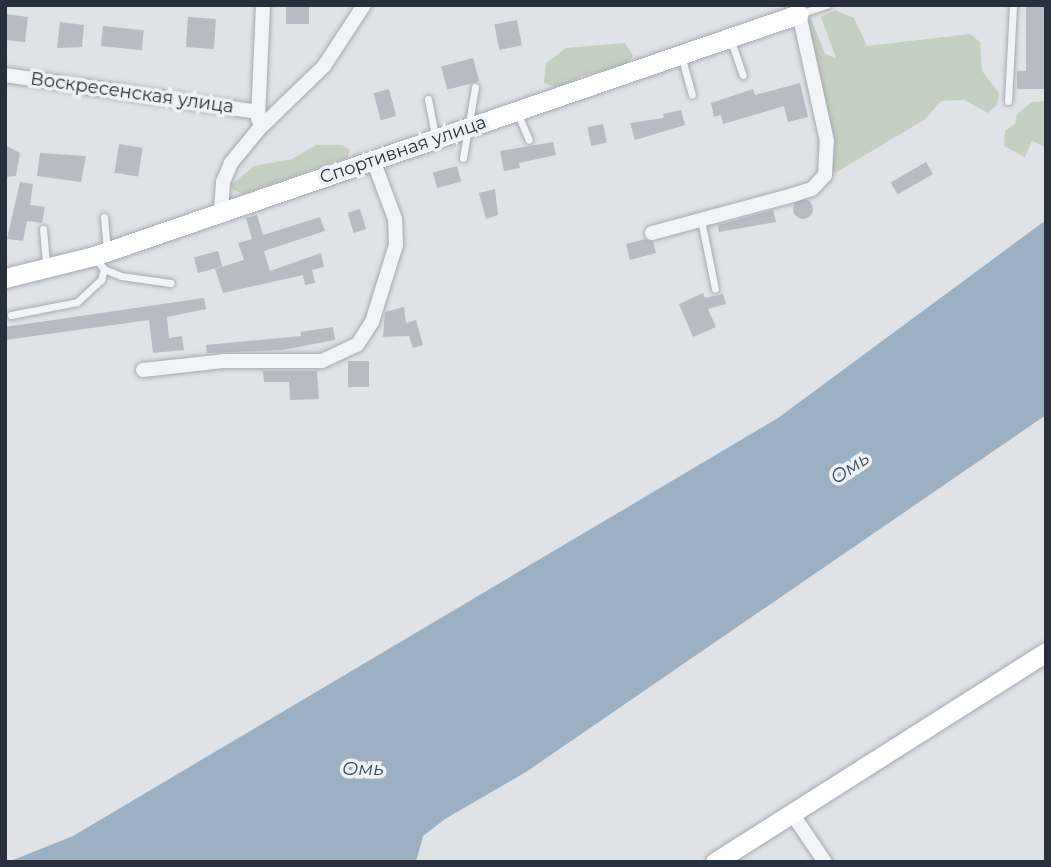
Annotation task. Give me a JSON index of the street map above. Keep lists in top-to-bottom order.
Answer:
{
  "streets": {
    "street": ["Воскресенская улица", "Спортивная улица"]
  },
  "water": ["Омь"]
}
